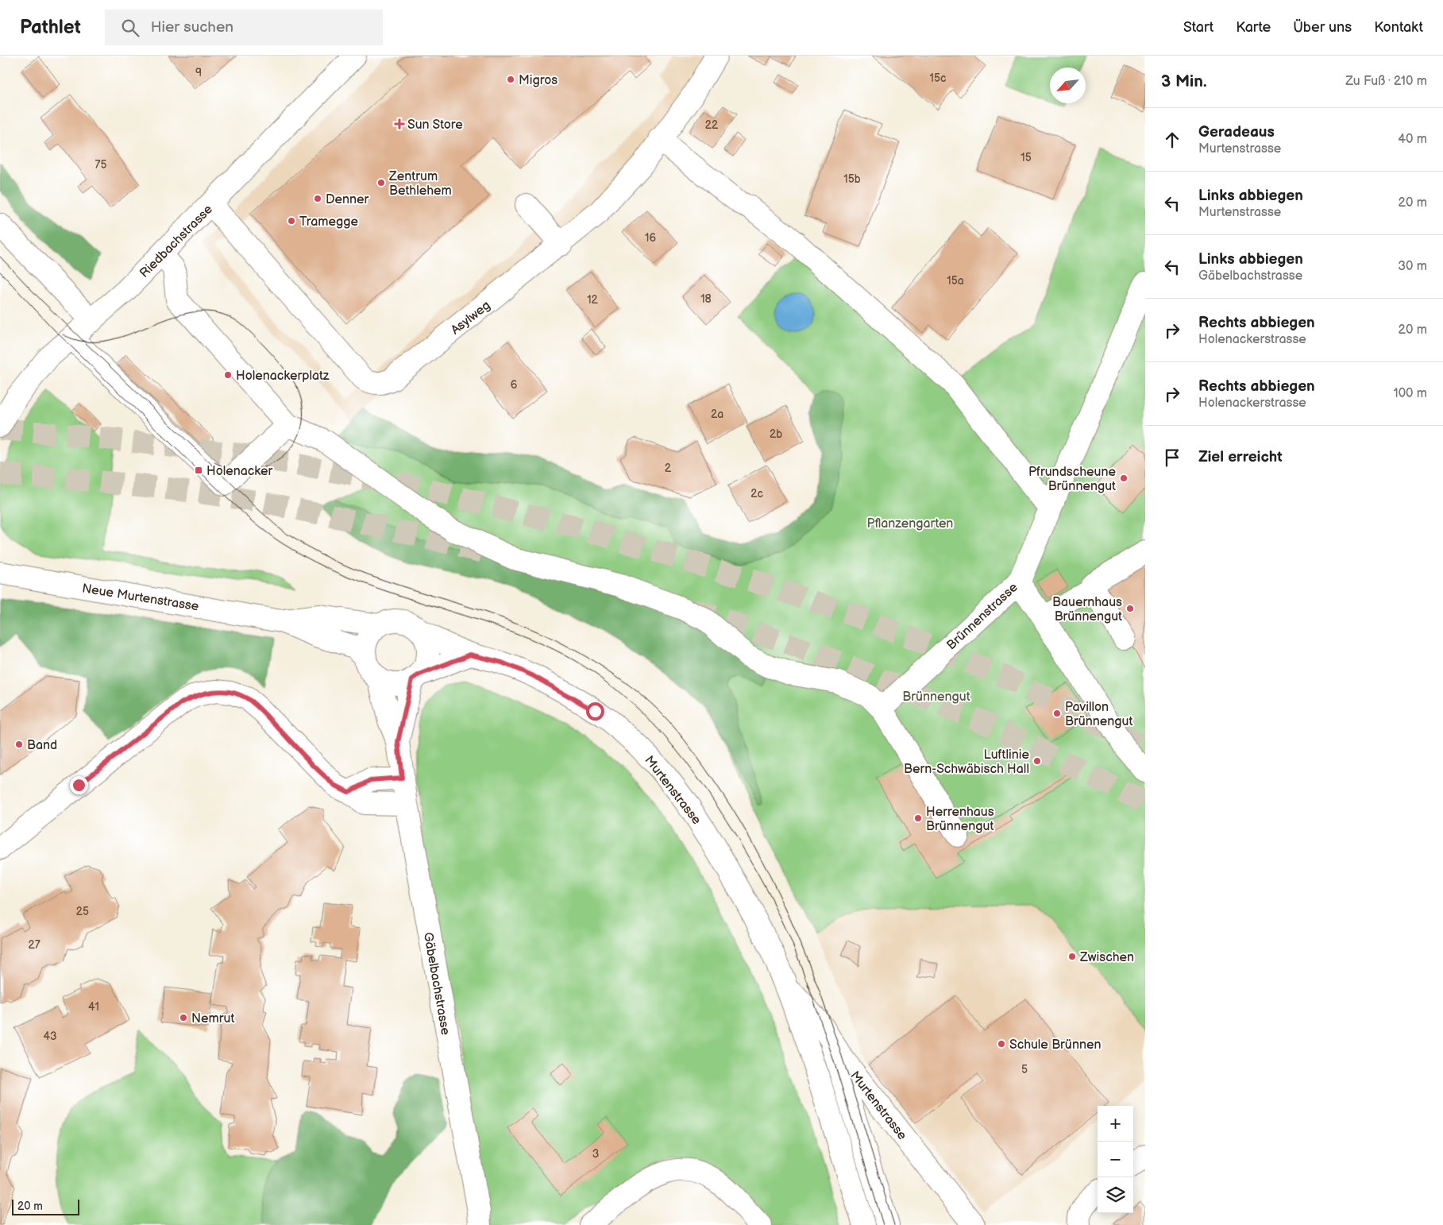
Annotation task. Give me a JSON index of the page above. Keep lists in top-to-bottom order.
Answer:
{
  "streets": {
    "street": [
      "Riedbachstrasse",
      "Asylweg",
      "Neue Murtenstrasse",
      "Brünnenstrasse",
      "Murtenstrasse",
      "Gäbelbachstrasse"
    ]
  },
  "crossings": [
    ["Riedbachstrasse", "Asylweg"],
    ["Neue Murtenstrasse", "Murtenstrasse"],
    ["Neue Murtenstrasse", "Gäbelbachstrasse"],
    ["Murtenstrasse", "Gäbelbachstrasse"]
  ],
  "parks": ["Pflanzengarten", "Brünnengut"],
  "places": {
    "other": [
      "Migros",
      "Zentrum Bethlehem",
      "Denner",
      "Tramegge",
      "Holenackerplatz",
      "Pfrundscheune Brünnengut",
      "Bauernhaus Brünnengut",
      "Pavillon Brünnengut",
      "Band",
      "Luftlinie Bern-Schwäbisch Hall",
      "Herrenhaus Brünnengut",
      "Zwischen",
      "Nemrut",
      "Schule Brünnen"
    ],
    "health": ["Sun Store"],
    "transit": ["Holenacker"]
  },
  "house_numbers": [
    "9",
    "15c",
    "22",
    "15",
    "75",
    "15b",
    "16",
    "15a",
    "18",
    "12",
    "6",
    "2a",
    "2b",
    "2",
    "2c",
    "25",
    "27",
    "41",
    "43",
    "5",
    "3"
  ],
  "scale_bar": "20 m",
  "north": "bottom left",
  "page": {
    "header": "Pathlet",
    "search": "Hier suchen",
    "nav": [
      "Start",
      "Karte",
      "Über uns",
      "Kontakt"
    ],
    "heading": ["3 Min.", "Zu Fuß · 210 m"],
    "list": [
      ["Geradeaus", "Murtenstrasse", "40 m"],
      ["Links abbiegen", "Murtenstrasse", "20 m"],
      ["Links abbiegen", "Gäbelbachstrasse", "30 m"],
      ["Rechts abbiegen", "Holenackerstrasse", "20 m"],
      ["Rechts abbiegen", "Holenackerstrasse", "100 m"],
      "Ziel erreicht"
    ],
    "map_buttons": ["+", "−"],
    "scale": "20 m"
  }
}
